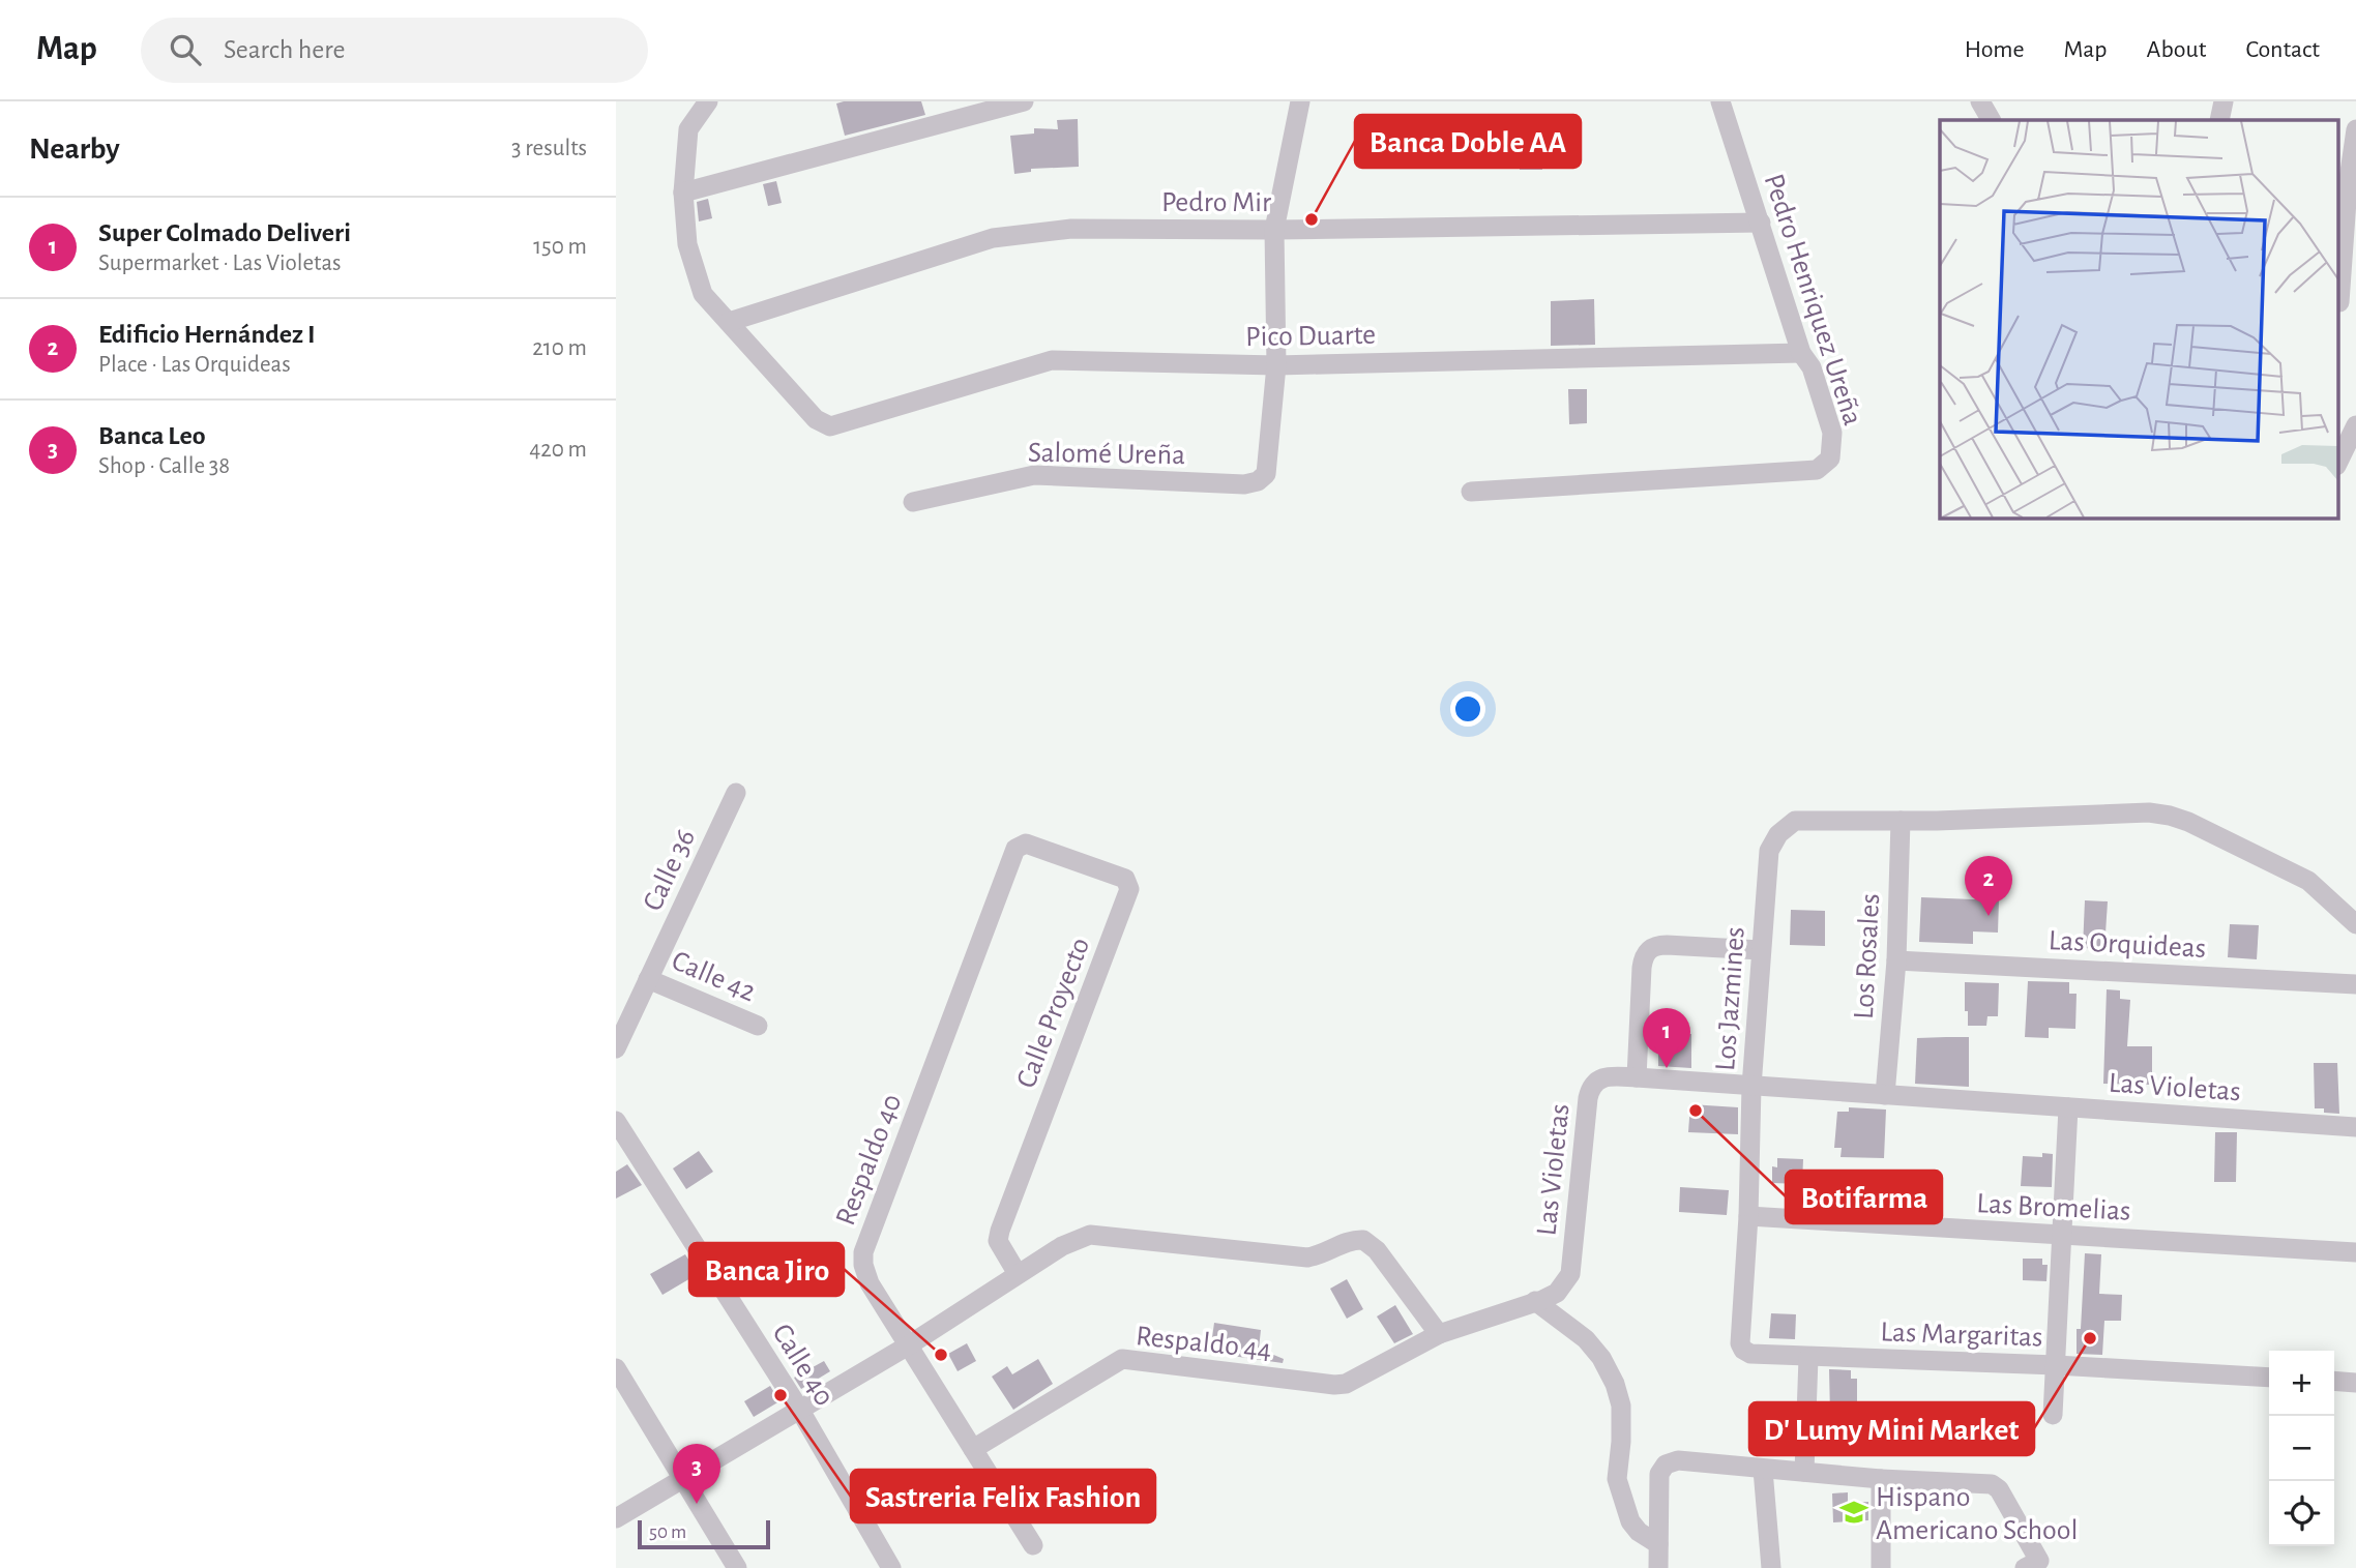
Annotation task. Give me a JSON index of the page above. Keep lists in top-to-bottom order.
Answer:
{
  "streets": {
    "street": [
      "Pedro Mir",
      "Pedro Henriquez Ureña",
      "Pico Duarte",
      "Salomé Ureña",
      "Calle 36",
      "Las Orquideas",
      "Los Rosales",
      "Calle 42",
      "Los Jazmines",
      "Calle Proyecto",
      "Las Violetas",
      "Respaldo 40",
      "Las Bromelias",
      "Las Margaritas",
      "Respaldo 44",
      "Calle 40"
    ]
  },
  "crossings": [
    ["Pedro Mir", "Pedro Henriquez Ureña"],
    ["Pedro Mir", "Pico Duarte"],
    ["Pedro Henriquez Ureña", "Pico Duarte"],
    ["Pico Duarte", "Salomé Ureña"],
    ["Calle 36", "Calle 42"],
    ["Las Orquideas", "Los Rosales"],
    ["Los Rosales", "Los Jazmines"],
    ["Los Rosales", "Las Violetas"],
    ["Los Jazmines", "Las Violetas"],
    ["Los Jazmines", "Las Bromelias"],
    ["Los Jazmines", "Las Margaritas"],
    ["Calle Proyecto", "Respaldo 40"],
    ["Las Violetas", "Respaldo 44"],
    ["Respaldo 40", "Respaldo 44"]
  ],
  "places": {
    "other": [
      "Banca Doble AA",
      "Botifarma",
      "D' Lumy Mini Market",
      "Banca Jiro",
      "Sastreria Felix Fashion"
    ],
    "school or university": ["Hispano Americano School"]
  },
  "scale_bar": "50 m",
  "page": {
    "header": "Map",
    "search": "Search here",
    "nav": [
      "Home",
      "Map",
      "About",
      "Contact"
    ],
    "heading": ["Nearby", "3 results"],
    "list": [
      {
        "mark": "1",
        "name": "Super Colmado Deliveri",
        "note": "Supermarket · Las Violetas",
        "value": "150 m"
      },
      {
        "mark": "2",
        "name": "Edificio Hernández I",
        "note": "Place · Las Orquideas",
        "value": "210 m"
      },
      {
        "mark": "3",
        "name": "Banca Leo",
        "note": "Shop · Calle 38",
        "value": "420 m"
      }
    ],
    "pins": ["2", "1", "3"],
    "map_buttons": ["+", "−"],
    "scale": "50 m"
  }
}
